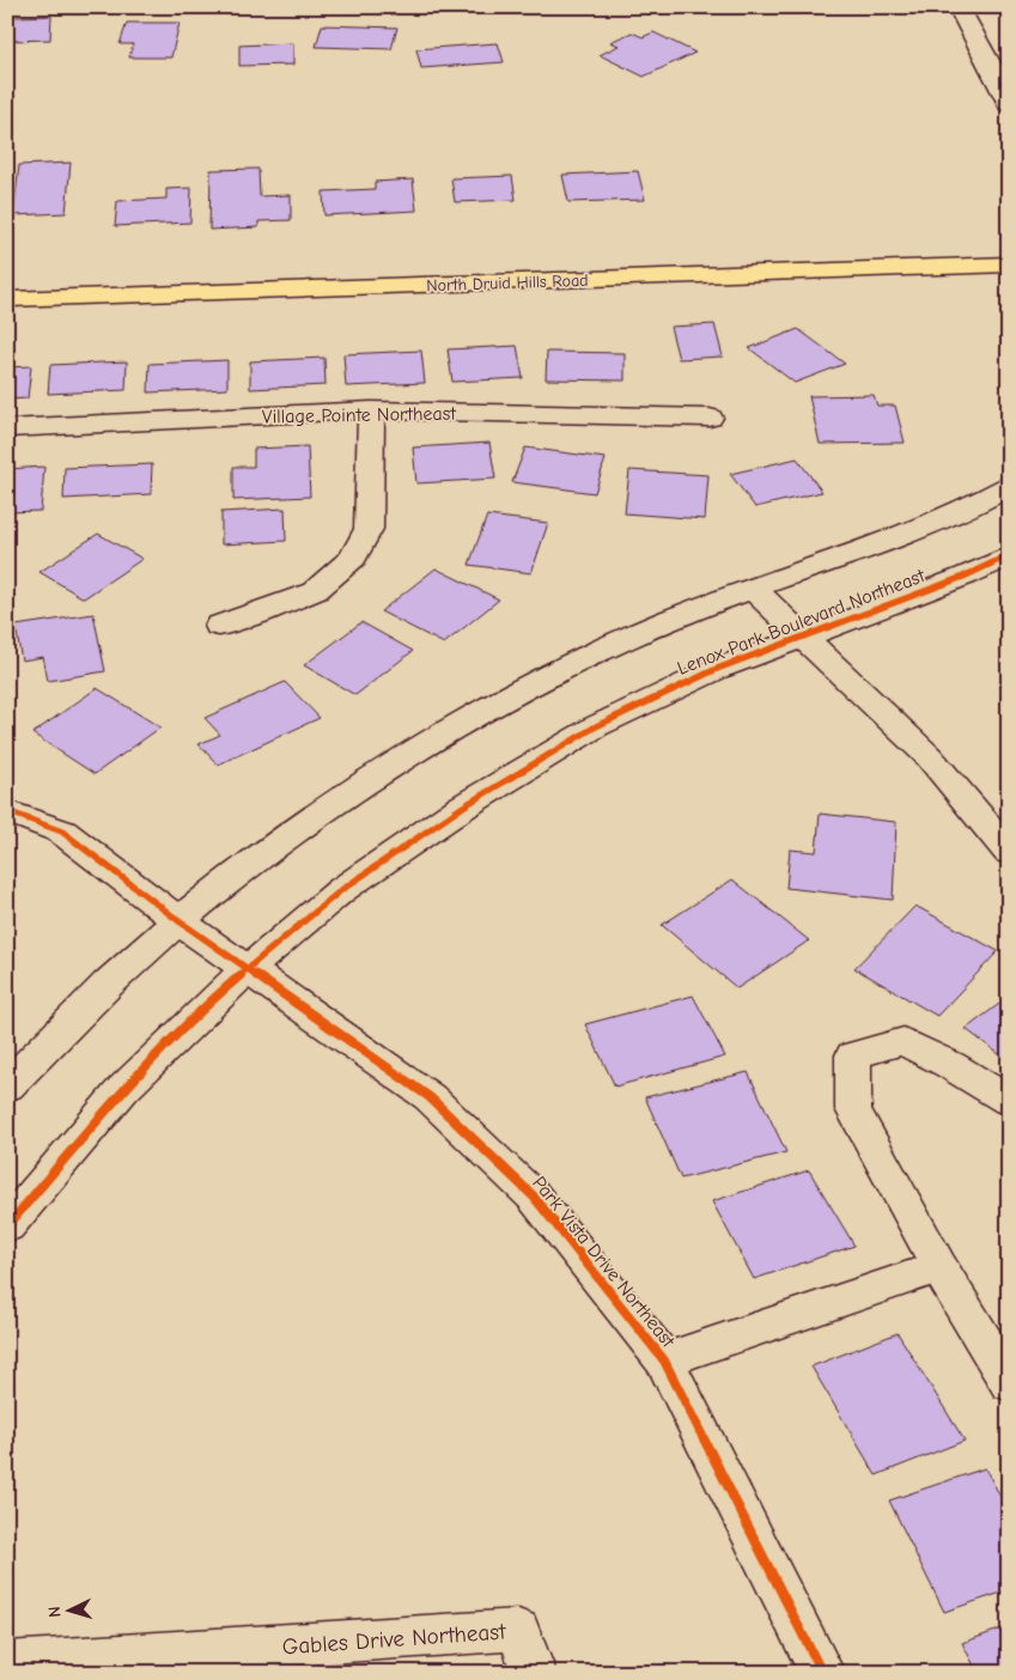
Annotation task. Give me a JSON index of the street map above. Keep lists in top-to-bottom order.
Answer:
{
  "streets": {
    "main road": ["North Druid Hills Road"],
    "street": [
      "Village Pointe Northeast",
      "Lenox Park Boulevard Northeast",
      "Park Vista Drive Northeast",
      "Gables Drive Northeast"
    ]
  },
  "crossings": [
    ["Lenox Park Boulevard Northeast", "Park Vista Drive Northeast"]
  ],
  "north": "left"
}
